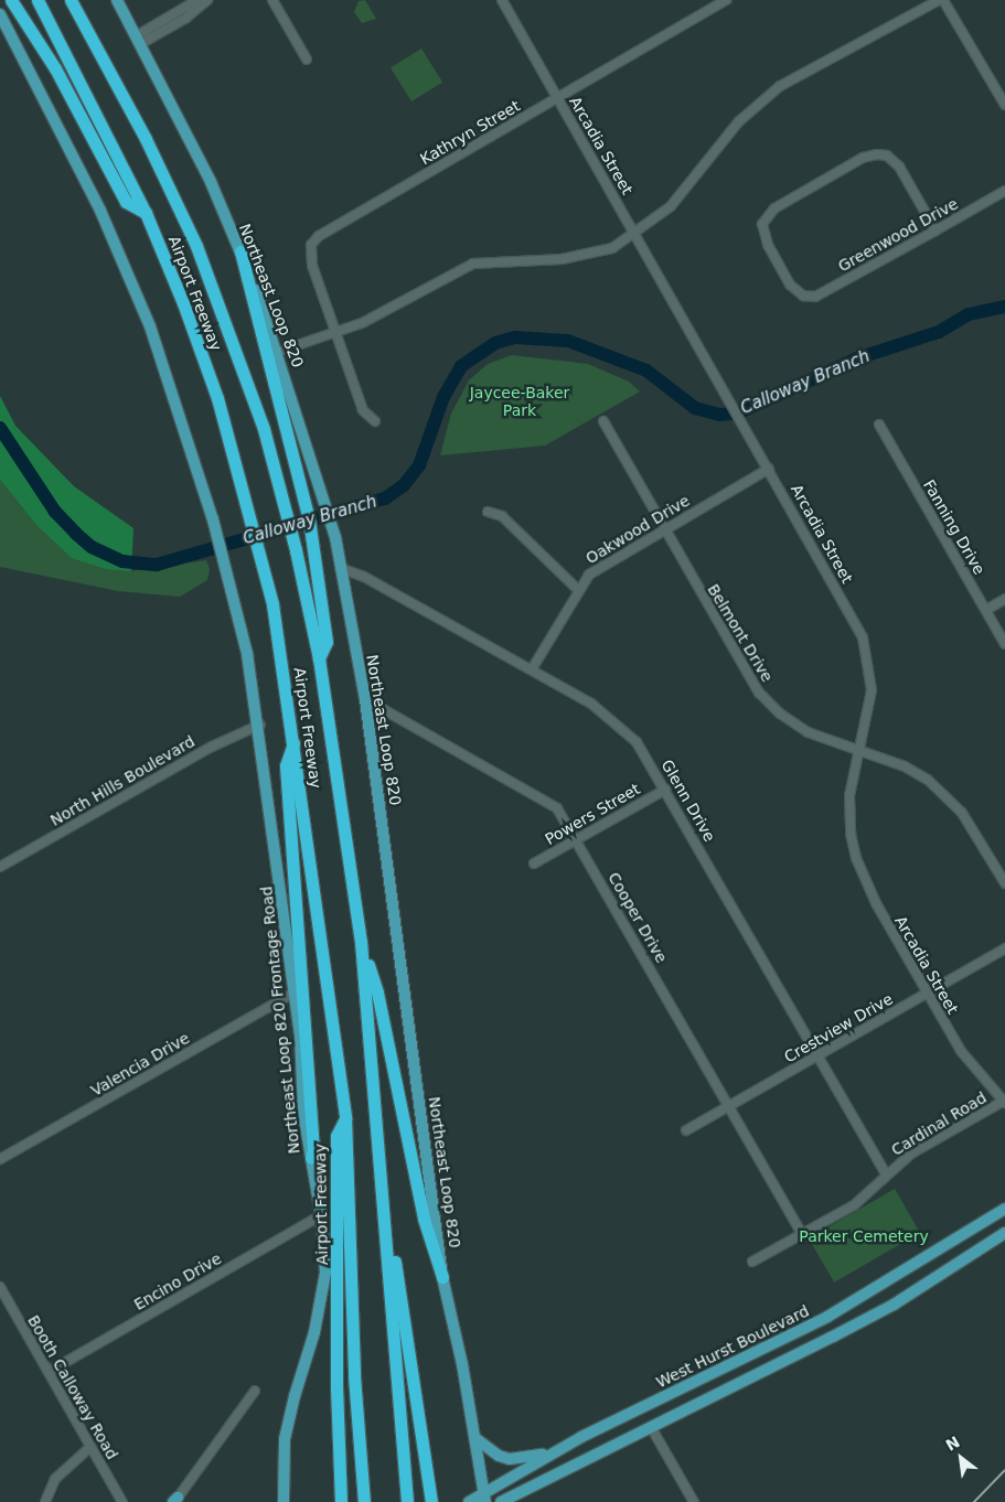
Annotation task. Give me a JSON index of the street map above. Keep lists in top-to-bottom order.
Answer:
{
  "streets": {
    "highway": ["Airport Freeway"],
    "main road": ["Northeast Loop 820", "Northeast Loop 820 Frontage Road", "West Hurst Boulevard"],
    "street": [
      "Kathryn Street",
      "Arcadia Street",
      "Greenwood Drive",
      "Fanning Drive",
      "Oakwood Drive",
      "Belmont Drive",
      "North Hills Boulevard",
      "Glenn Drive",
      "Powers Street",
      "Cooper Drive",
      "Crestview Drive",
      "Valencia Drive",
      "Cardinal Road",
      "Encino Drive",
      "Booth Calloway Road"
    ]
  },
  "crossings": [
    ["Kathryn Street", "Arcadia Street"],
    ["Arcadia Street", "Oakwood Drive"],
    ["Arcadia Street", "Belmont Drive"],
    ["Arcadia Street", "Crestview Drive"],
    ["Arcadia Street", "Cardinal Road"],
    ["Northeast Loop 820", "Glenn Drive"],
    ["Northeast Loop 820", "Cooper Drive"],
    ["Northeast Loop 820", "West Hurst Boulevard"],
    ["Oakwood Drive", "Belmont Drive"],
    ["Oakwood Drive", "Glenn Drive"],
    ["North Hills Boulevard", "Northeast Loop 820 Frontage Road"],
    ["Glenn Drive", "Powers Street"],
    ["Glenn Drive", "Crestview Drive"],
    ["Glenn Drive", "Cardinal Road"],
    ["Powers Street", "Cooper Drive"],
    ["Cooper Drive", "Crestview Drive"],
    ["Cooper Drive", "Cardinal Road"],
    ["Northeast Loop 820 Frontage Road", "Valencia Drive"],
    ["Northeast Loop 820 Frontage Road", "Encino Drive"],
    ["Encino Drive", "Booth Calloway Road"]
  ],
  "water": ["Calloway Branch"],
  "parks": ["Jaycee-Baker Park", "Parker Cemetery"],
  "north": "top left"
}
